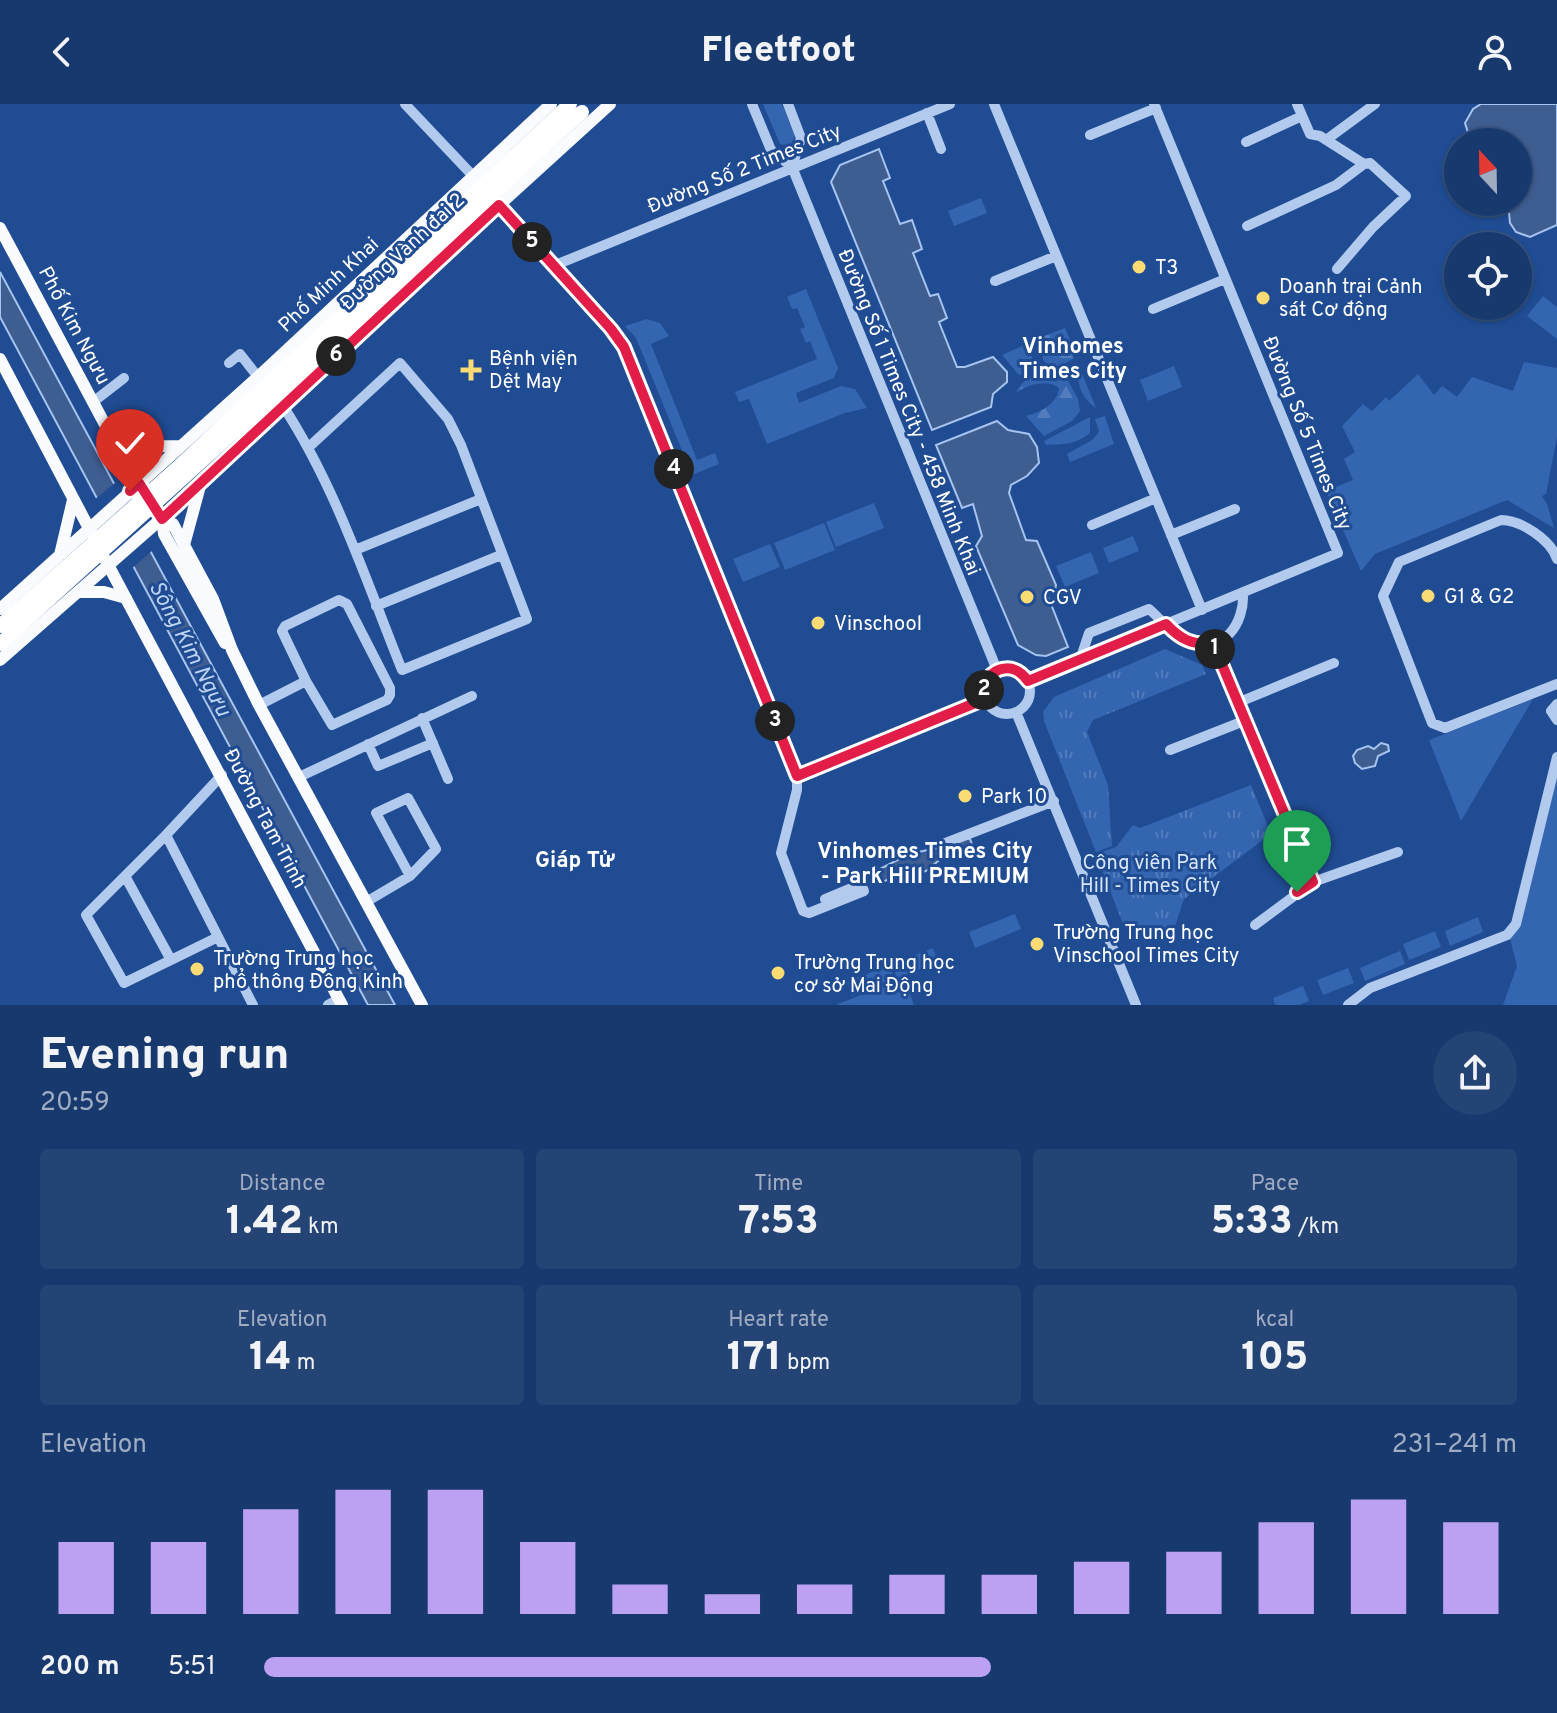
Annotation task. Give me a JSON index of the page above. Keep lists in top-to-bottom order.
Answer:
{
  "streets": {
    "highway": ["Đường Vành đai 2"],
    "main road": ["Phố Minh Khai", "Phố Kim Ngưu", "Đường Tam Trinh"],
    "street": ["Đường Số 2 Times City", "Đường Số 1 Times City - 458 Minh Khai", "Đường Số 5 Times City"]
  },
  "crossings": [
    ["Đường Số 2 Times City", "Đường Số 1 Times City - 458 Minh Khai"],
    ["Phố Minh Khai", "Phố Kim Ngưu"]
  ],
  "districts": ["Vinhomes Times City", "Vinhomes Times City - Park Hill PREMIUM", "Giáp Tử"],
  "water": ["Sông Kim Ngưu"],
  "parks": ["Công viên Park Hill - Times City"],
  "places": {
    "other": [
      "T3",
      "Doanh trại Cảnh sát Cơ động",
      "G1 & G2",
      "CGV",
      "Vinschool",
      "Park 10",
      "Trường Trung học Vinschool Times City",
      "Trường Trung học phổ thông Đông Kinh",
      "Trường Trung học cơ sở Mai Động"
    ],
    "health": ["Bệnh viện Dệt May"]
  },
  "north": "top",
  "page": {
    "header": "Fleetfoot",
    "pins": [
      "5",
      "6",
      "4",
      "1",
      "2",
      "3"
    ],
    "heading": ["Evening run", "20:59"],
    "stats": [
      ["Distance", "1.42 km"],
      ["Time", "7:53"],
      ["Pace", "5:33 /km"],
      ["Elevation", "14 m"],
      ["Heart rate", "171 bpm"],
      ["kcal", "105"]
    ],
    "chart": ["Elevation", "231–241 m"],
    "list": [
      {
        "name": "200 m",
        "note": "5:51"
      }
    ]
  }
}
